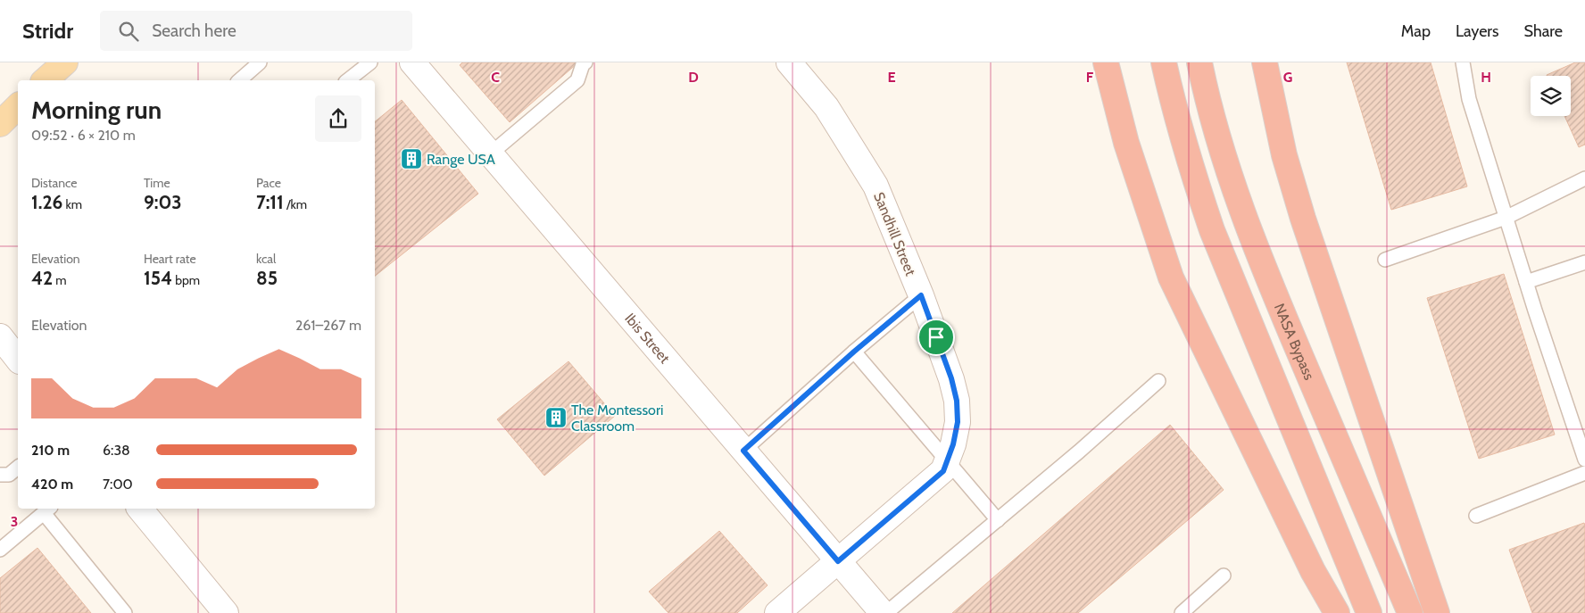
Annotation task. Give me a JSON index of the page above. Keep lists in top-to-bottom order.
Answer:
{
  "streets": {
    "highway": ["NASA Bypass"],
    "street": ["Sandhill Street", "Ibis Street"]
  },
  "crossings": [
    ["Sandhill Street", "Ibis Street"]
  ],
  "places": {
    "building": ["Range USA", "The Montessori Classroom"]
  },
  "page": {
    "header": "Stridr",
    "search": "Search here",
    "nav": ["Map", "Layers", "Share"],
    "heading": ["Morning run", "09:52 · 6 × 210 m"],
    "stats": [
      ["Distance", "1.26 km"],
      ["Time", "9:03"],
      ["Pace", "7:11 /km"],
      ["Elevation", "42 m"],
      ["Heart rate", "154 bpm"],
      ["kcal", "85"]
    ],
    "chart": ["Elevation", "261–267 m"],
    "list": [
      {
        "name": "210 m",
        "note": "6:38"
      },
      {
        "name": "420 m",
        "note": "7:00"
      }
    ]
  },
  "grid": {
    "columns": [
      "C",
      "D",
      "E",
      "F",
      "G",
      "H"
    ],
    "rows": ["3"]
  }
}
